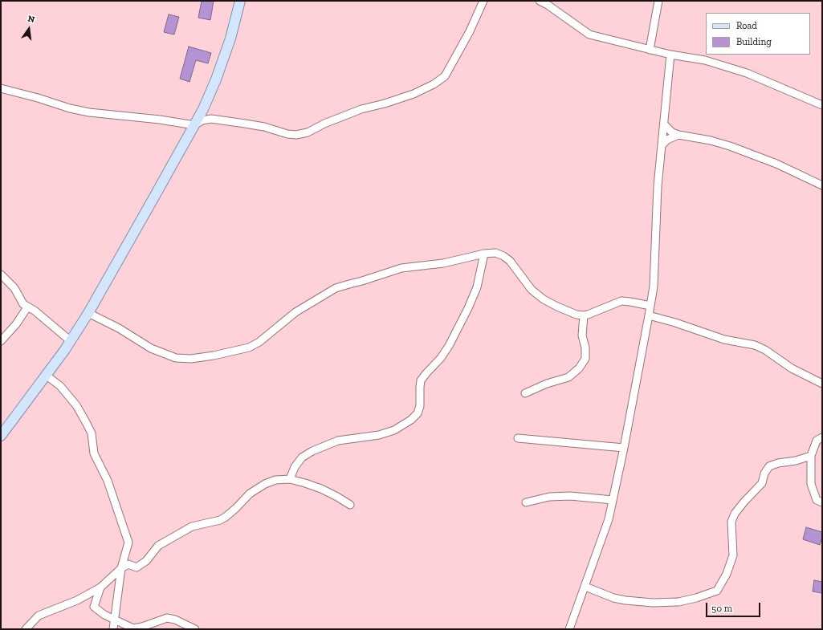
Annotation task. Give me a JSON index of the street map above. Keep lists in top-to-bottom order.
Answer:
{
  "legend": ["Road", "Building"],
  "scale_bar": "50 m",
  "north": "top"
}
